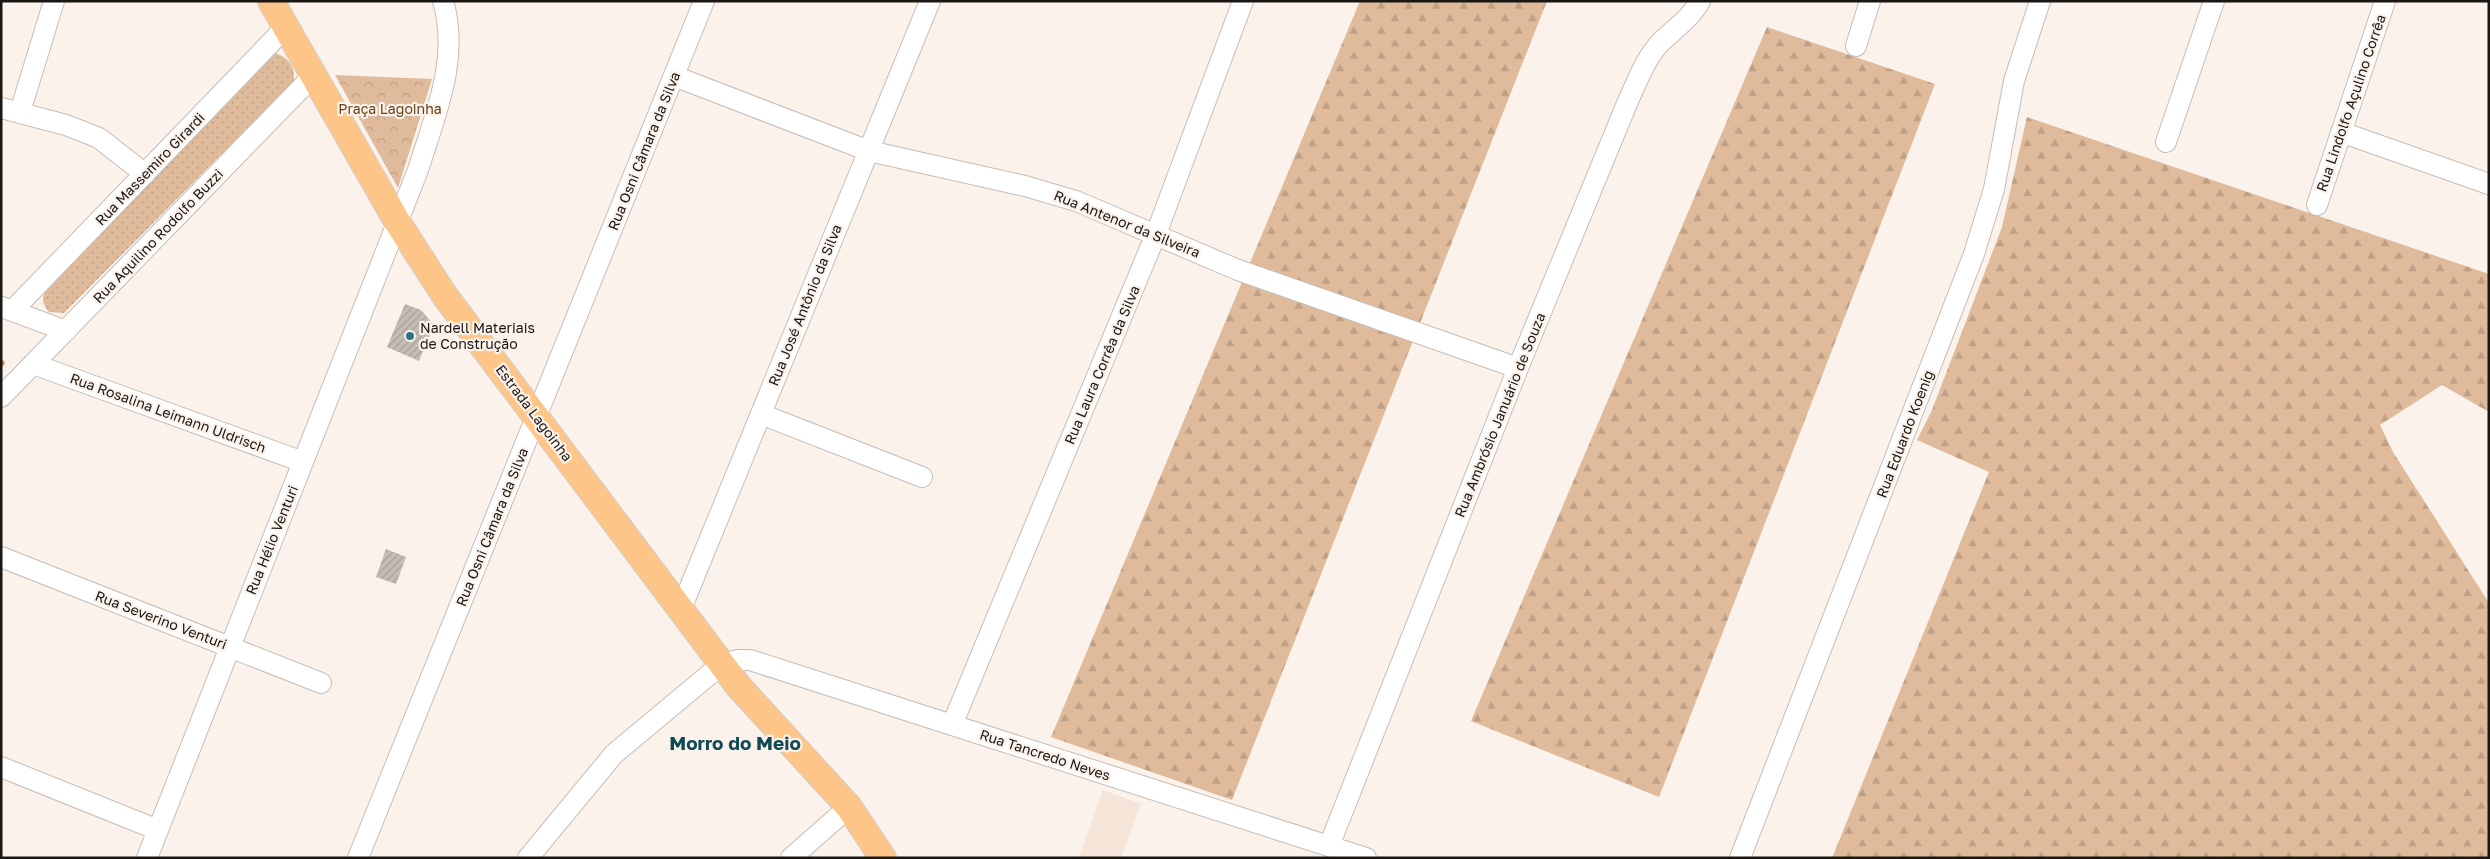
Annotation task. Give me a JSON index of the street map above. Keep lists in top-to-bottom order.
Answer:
{
  "streets": {
    "main road": ["Estrada Lagoinha"],
    "street": [
      "Rua Lindolfo Açulino Corrêa",
      "Rua Osni Câmara da Silva",
      "Rua Massemiro Girardi",
      "Rua Antenor da Silveira",
      "Rua Aquilino Rodolfo Buzzi",
      "Rua José Antônio da Silva",
      "Rua Laura Corrêa da Silva",
      "Rua Rosalina Leimann Uldrisch",
      "Rua Ambrósio Januário de Souza",
      "Rua Eduardo Koenig",
      "Rua Hélio Venturi",
      "Rua Severino Venturi",
      "Rua Tancredo Neves"
    ]
  },
  "crossings": [
    ["Rua Osni Câmara da Silva", "Rua Antenor da Silveira"],
    ["Rua Osni Câmara da Silva", "Estrada Lagoinha"],
    ["Rua Massemiro Girardi", "Estrada Lagoinha"],
    ["Rua Antenor da Silveira", "Rua José Antônio da Silva"],
    ["Rua Antenor da Silveira", "Rua Laura Corrêa da Silva"],
    ["Rua Antenor da Silveira", "Rua Ambrósio Januário de Souza"],
    ["Rua Aquilino Rodolfo Buzzi", "Rua Rosalina Leimann Uldrisch"],
    ["Rua Aquilino Rodolfo Buzzi", "Estrada Lagoinha"],
    ["Rua José Antônio da Silva", "Estrada Lagoinha"],
    ["Rua Laura Corrêa da Silva", "Rua Tancredo Neves"],
    ["Rua Rosalina Leimann Uldrisch", "Rua Hélio Venturi"],
    ["Estrada Lagoinha", "Rua Hélio Venturi"],
    ["Estrada Lagoinha", "Rua Tancredo Neves"],
    ["Rua Ambrósio Januário de Souza", "Rua Tancredo Neves"],
    ["Rua Hélio Venturi", "Rua Severino Venturi"]
  ],
  "districts": ["Morro do Meio"],
  "parks": ["Praça Lagoinha"],
  "places": ["Nardell Materiais de Construção"]
}
